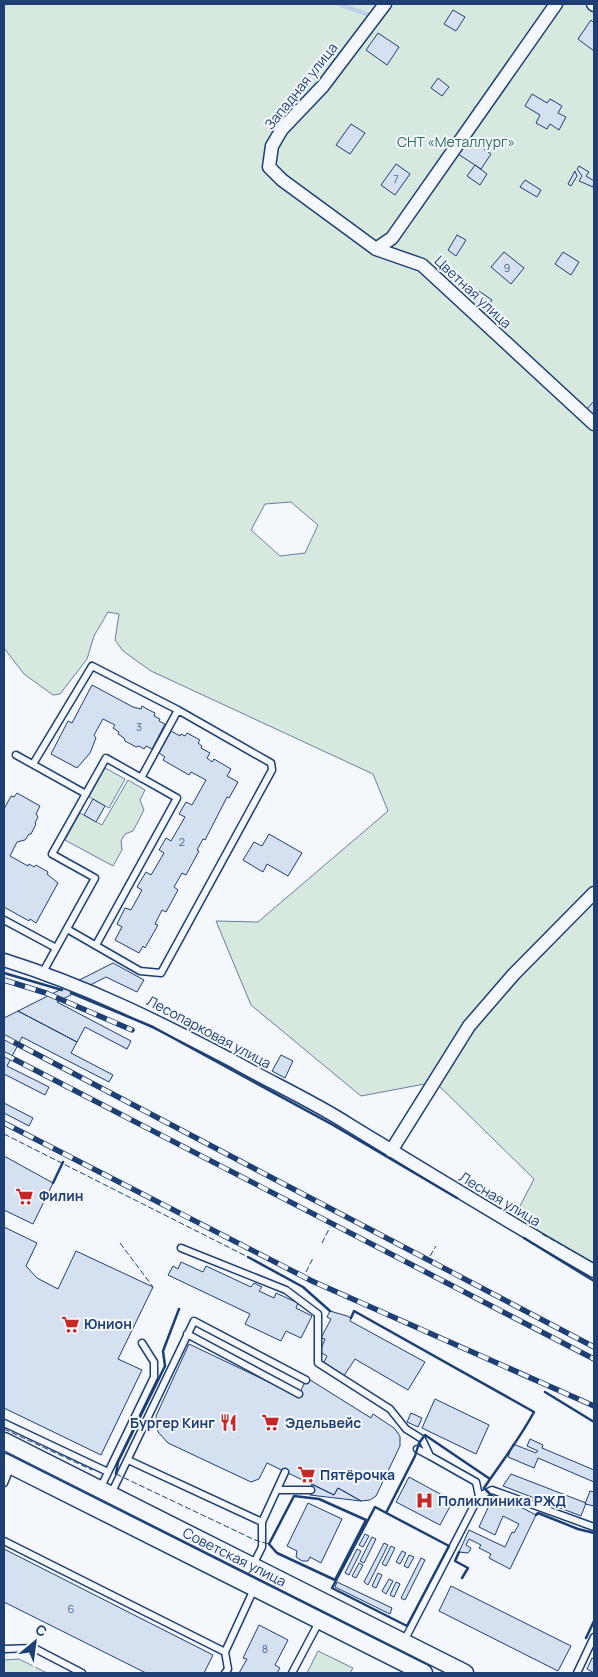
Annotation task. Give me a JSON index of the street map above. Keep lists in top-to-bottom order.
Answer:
{
  "streets": {
    "main road": ["Советская улица"],
    "street": [
      "Западная улица",
      "Цветная улица",
      "Лесопарковая улица",
      "Лесная улица"
    ]
  },
  "crossings": [
    ["Западная улица", "Цветная улица"],
    ["Лесопарковая улица", "Лесная улица"]
  ],
  "parks": ["СНТ «Металлург»"],
  "places": {
    "supermarket": [
      "Филин",
      "Юнион",
      "Эдельвейс",
      "Пятёрочка"
    ],
    "restaurant": ["Бургер Кинг"],
    "hospital": ["Поликлиника РЖД"]
  },
  "house_numbers": [
    "7",
    "9",
    "3",
    "2",
    "6",
    "8"
  ],
  "north": "top right"
}
